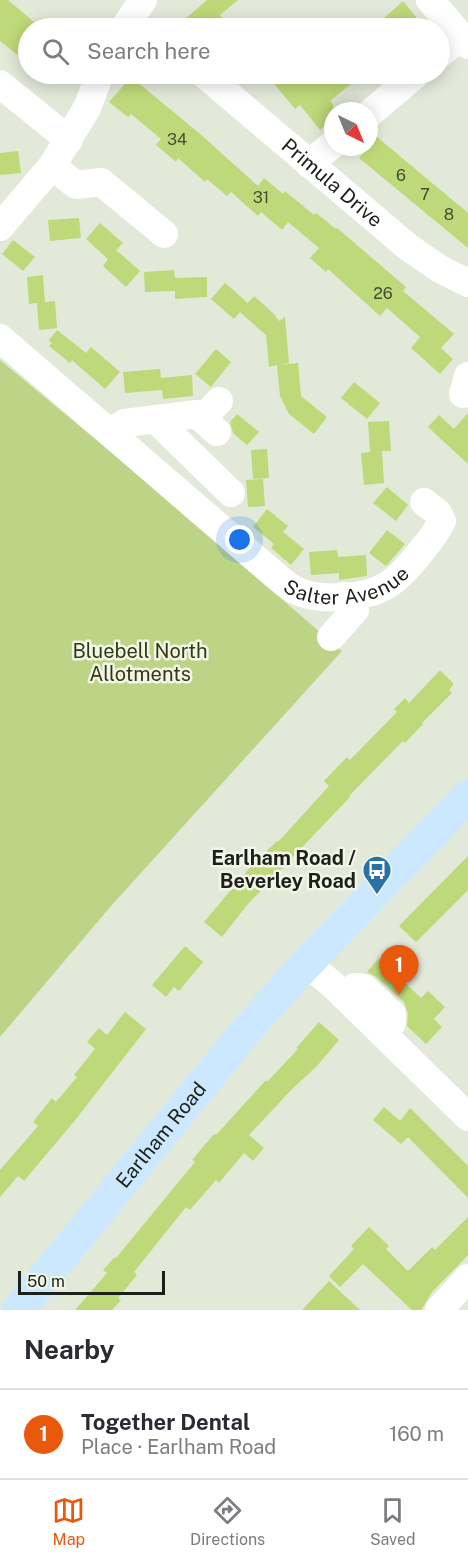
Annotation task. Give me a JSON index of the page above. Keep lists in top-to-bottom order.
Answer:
{
  "streets": {
    "main road": ["Earlham Road"],
    "street": ["Primula Drive", "Salter Avenue"]
  },
  "parks": ["Bluebell North Allotments"],
  "places": {
    "bus stop": ["Earlham Road / Beverley Road"]
  },
  "house_numbers": [
    "34",
    "6",
    "7",
    "31",
    "8",
    "26"
  ],
  "scale_bar": "50 m",
  "north": "bottom right",
  "page": {
    "search": "Search here",
    "pins": "1",
    "scale": "50 m",
    "heading": "Nearby",
    "list": [
      {
        "mark": "1",
        "name": "Together Dental",
        "note": "Place · Earlham Road",
        "value": "160 m"
      }
    ],
    "nav": ["Map", "Directions", "Saved"]
  }
}
